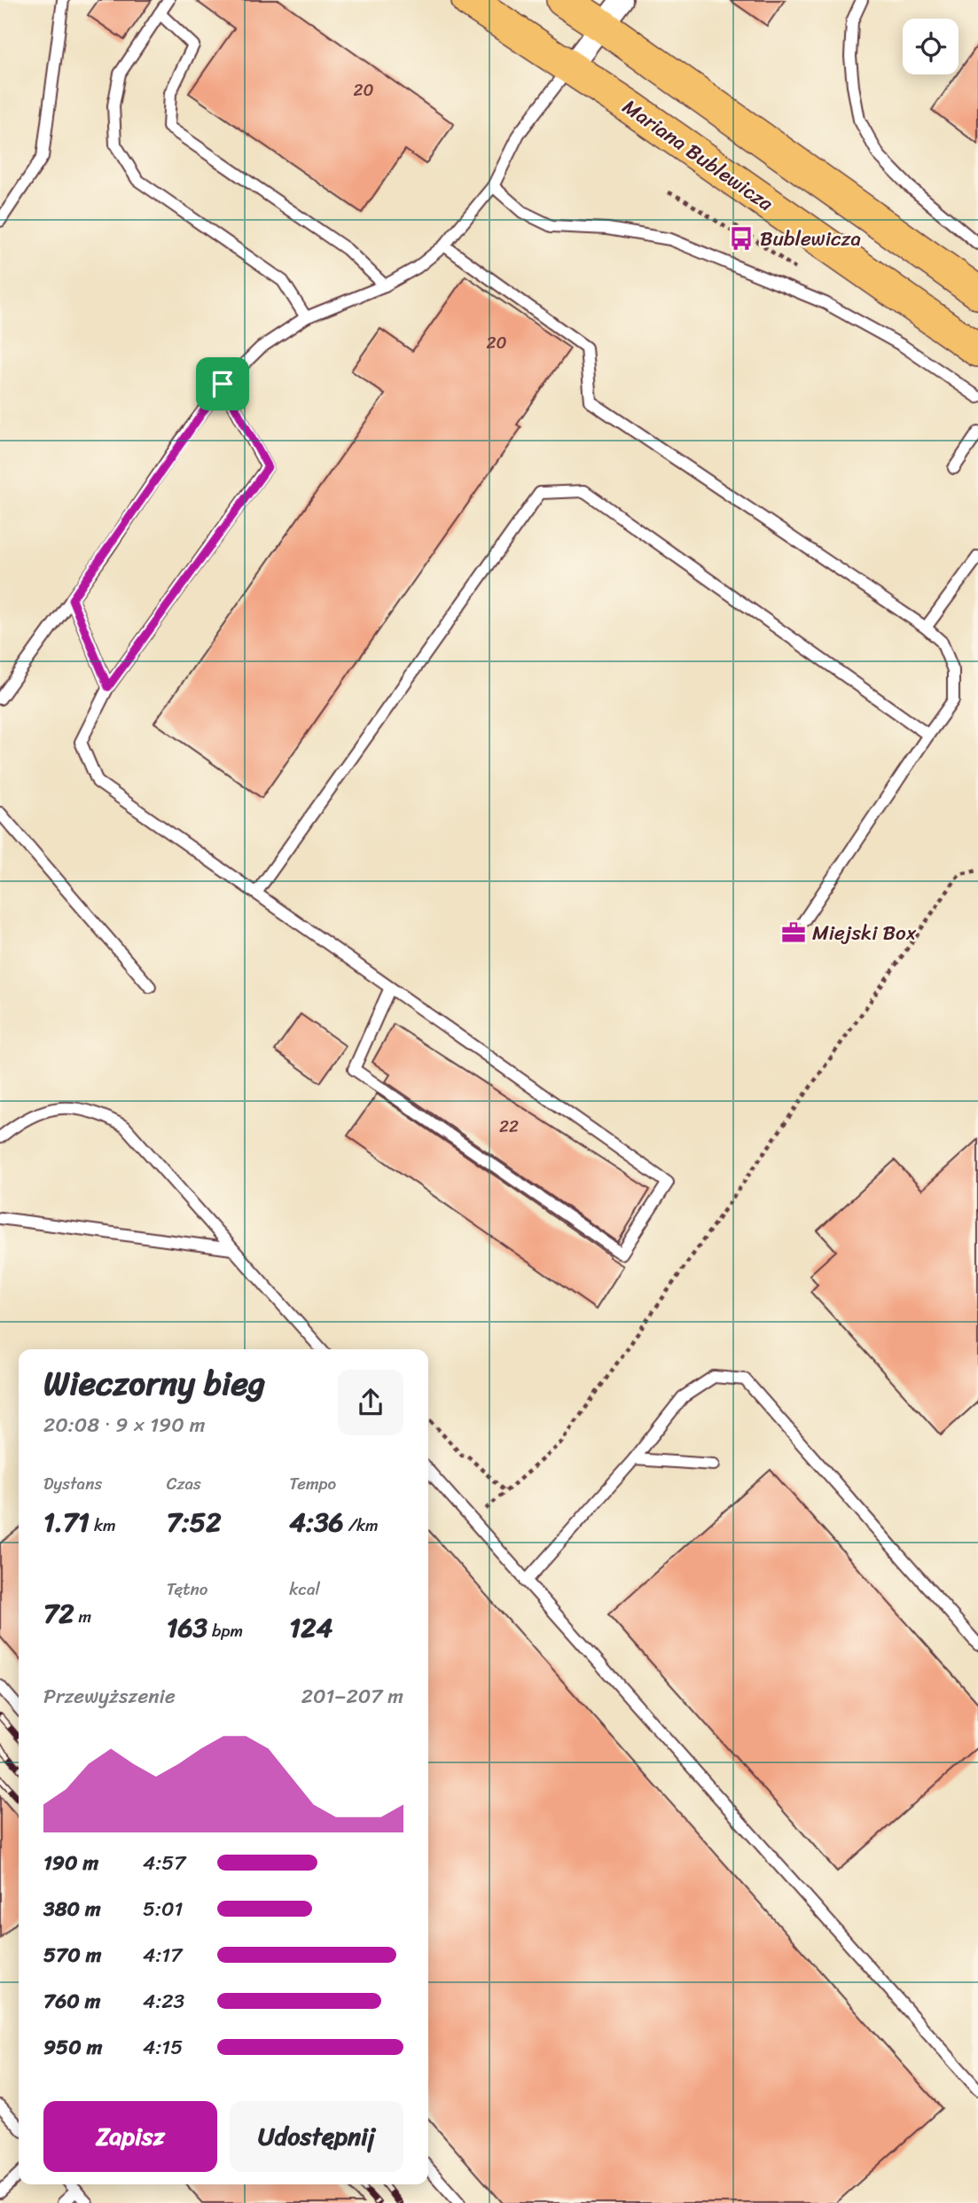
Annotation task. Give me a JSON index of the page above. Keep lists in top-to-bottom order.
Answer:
{
  "streets": {
    "main road": ["Mariana Bublewicza"]
  },
  "places": {
    "bus stop": ["Bublewicza"],
    "office": ["Miejski Box"]
  },
  "house_numbers": ["20", "20", "22"],
  "page": {
    "heading": ["Wieczorny bieg", "20:08 · 9 × 190 m"],
    "stats": [
      ["Dystans", "1.71 km"],
      ["Czas", "7:52"],
      ["Tempo", "4:36 /km"],
      ["72 m"],
      ["Tętno", "163 bpm"],
      ["kcal", "124"]
    ],
    "chart": ["Przewyższenie", "201–207 m"],
    "list": [
      {
        "name": "190 m",
        "note": "4:57"
      },
      {
        "name": "380 m",
        "note": "5:01"
      },
      {
        "name": "570 m",
        "note": "4:17"
      },
      {
        "name": "760 m",
        "note": "4:23"
      },
      {
        "name": "950 m",
        "note": "4:15"
      }
    ],
    "buttons": ["Zapisz", "Udostępnij"]
  }
}
